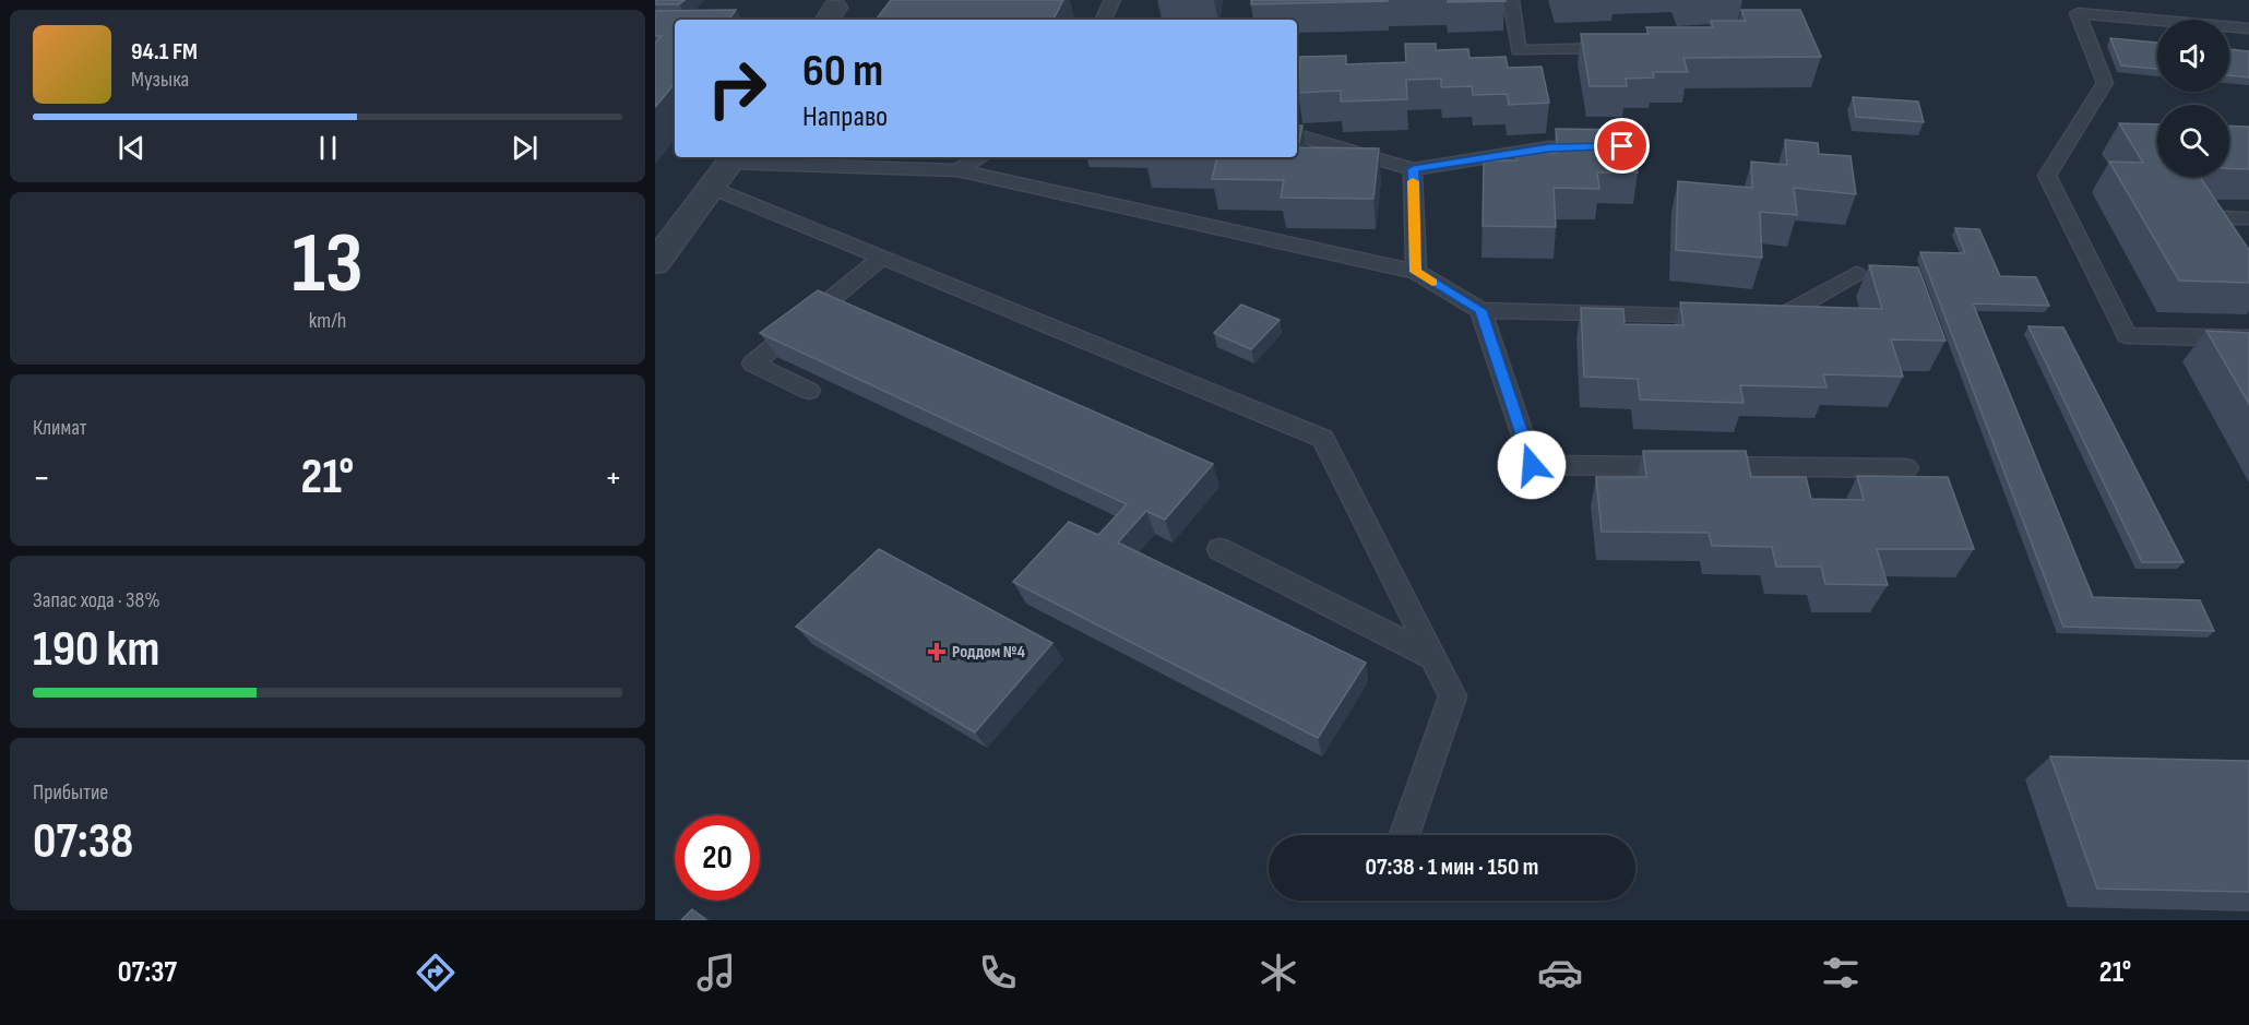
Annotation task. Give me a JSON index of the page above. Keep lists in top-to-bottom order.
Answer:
{
  "places": {
    "health": ["Роддом №4"]
  },
  "page": {
    "turn": ["60 m", "Направо"],
    "song": ["94.1 FM", "Музыка"],
    "tile": [
      ["13", "km/h"],
      "Климат",
      ["Запас хода · 38%", "190 km"],
      ["Прибытие", "07:38"]
    ],
    "heat": ["−", "21°", "+"],
    "limit": "20",
    "trip": "07:38 · 1 мин · 150 m",
    "tabs": ["07:37", "21°"]
  }
}
